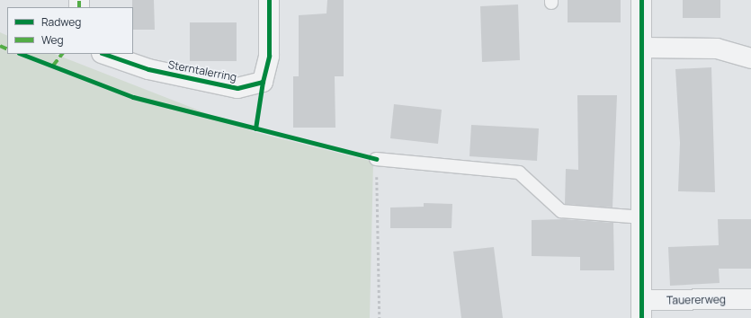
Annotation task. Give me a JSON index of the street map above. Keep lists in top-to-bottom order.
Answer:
{
  "streets": {
    "street": ["Sterntalerring", "Tauererweg"]
  },
  "legend": ["Radweg", "Weg"]
}
